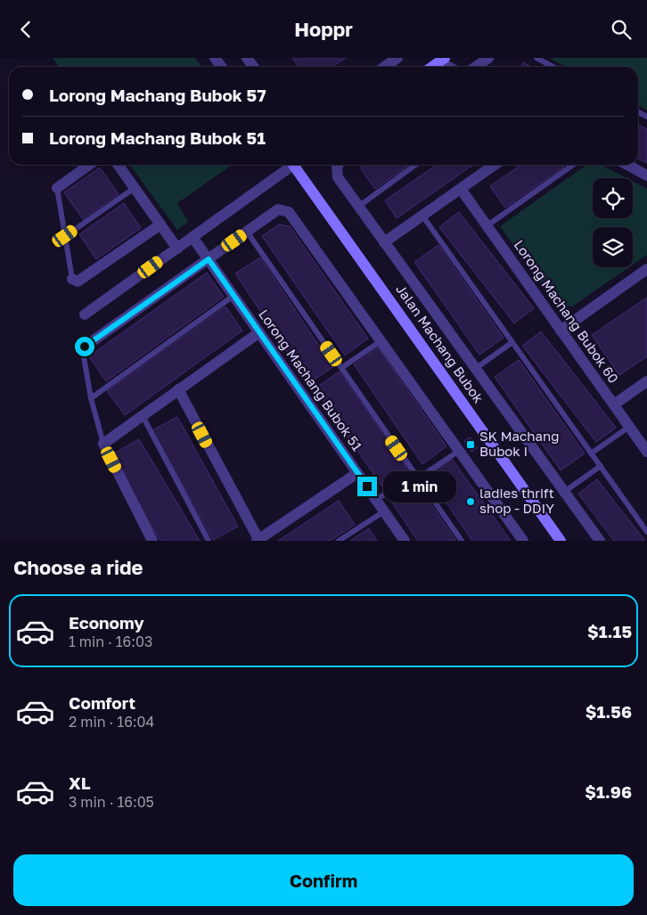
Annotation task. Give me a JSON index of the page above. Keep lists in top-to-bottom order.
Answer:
{
  "streets": {
    "main road": ["Jalan Machang Bubok"],
    "street": ["Lorong Machang Bubok 60", "Lorong Machang Bubok 51"]
  },
  "places": {
    "transit": ["SK Machang Bubok I"],
    "other": ["ladies thrift shop - DDIY"]
  },
  "page": {
    "header": "Hoppr",
    "banner": ["Lorong Machang Bubok 57", "Lorong Machang Bubok 51"],
    "bubble": "1 min",
    "heading": "Choose a ride",
    "list": [
      {
        "name": "Economy",
        "note": "1 min · 16:03",
        "value": "$1.15"
      },
      {
        "name": "Comfort",
        "note": "2 min · 16:04",
        "value": "$1.56"
      },
      {
        "name": "XL",
        "note": "3 min · 16:05",
        "value": "$1.96"
      }
    ],
    "buttons": "Confirm"
  }
}
